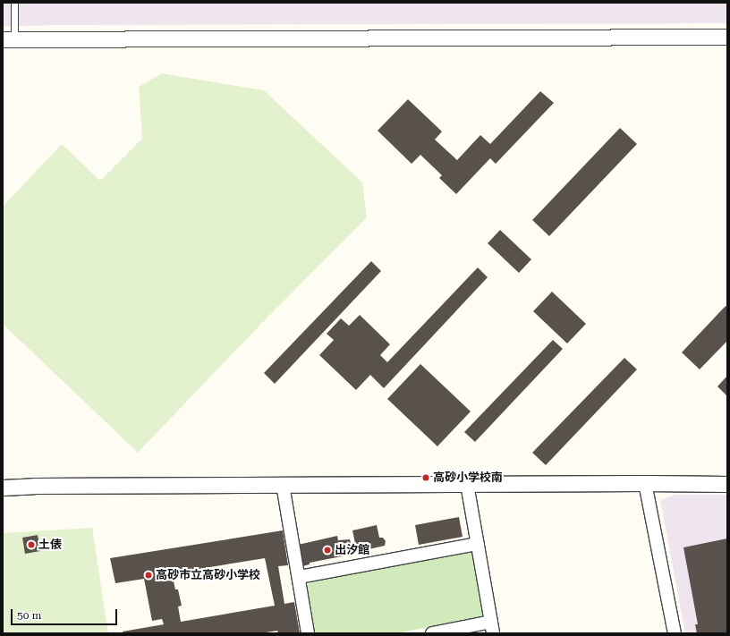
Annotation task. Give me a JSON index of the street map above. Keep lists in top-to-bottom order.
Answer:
{
  "places": [
    "高砂小学校南",
    "土俵",
    "出汐館",
    "高砂市立高砂小学校"
  ],
  "scale_bar": "50 m"
}
